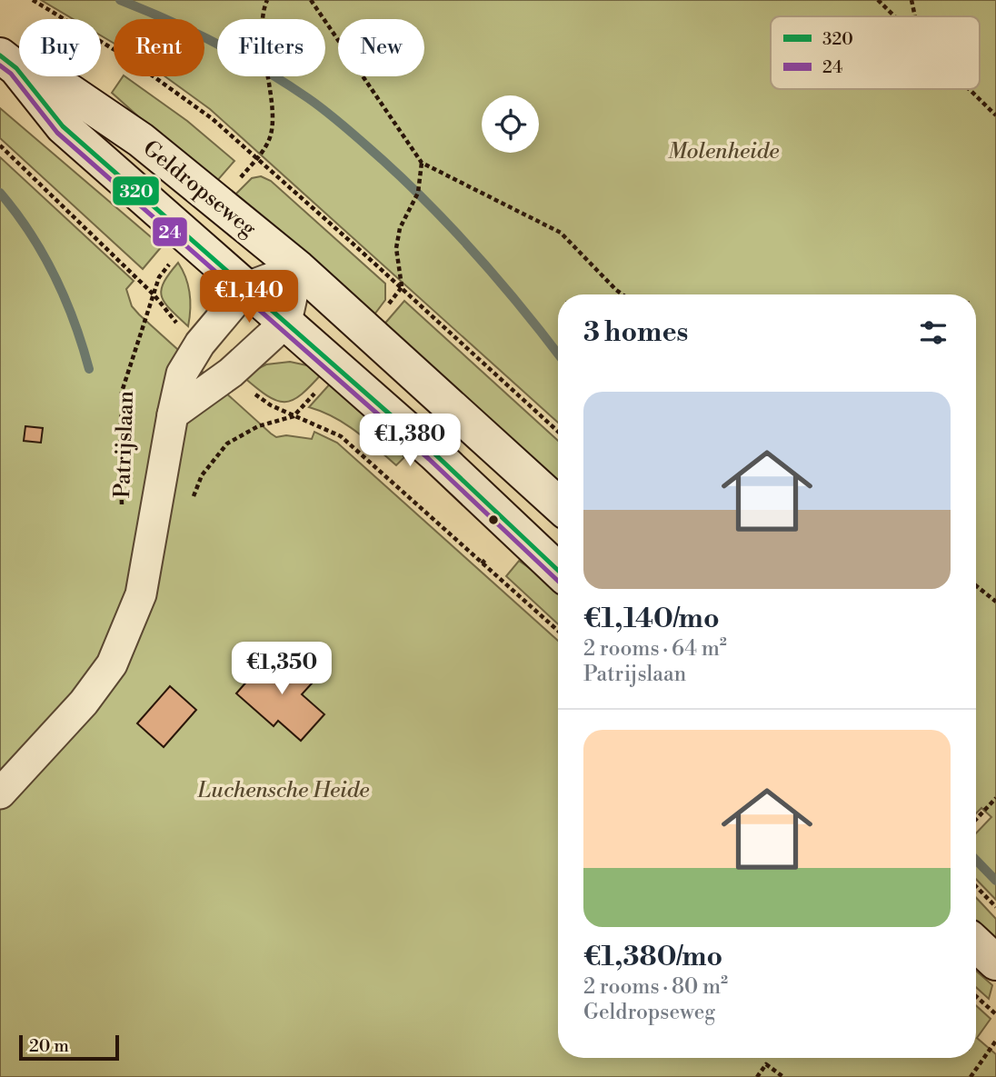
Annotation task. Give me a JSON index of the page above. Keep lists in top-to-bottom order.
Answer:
{
  "streets": {
    "main road": ["Geldropseweg"],
    "street": ["Patrijslaan"]
  },
  "crossings": [
    ["Geldropseweg", "Patrijslaan"]
  ],
  "parks": ["Molenheide", "Luchensche Heide"],
  "lines": ["transit line 320", "transit line 24"],
  "legend": ["320", "24"],
  "scale_bar": "20 m",
  "page": {
    "chip": [
      "Buy",
      "Rent",
      "Filters",
      "New"
    ],
    "price": ["€1,140", "€1,380", "€1,350"],
    "heading": "3 homes",
    "list": [
      {
        "name": "€1,140/mo",
        "note": "2 rooms · 64 m² · Patrijslaan"
      },
      {
        "name": "€1,380/mo",
        "note": "2 rooms · 80 m² · Geldropseweg"
      }
    ],
    "scale": "20 m"
  }
}
